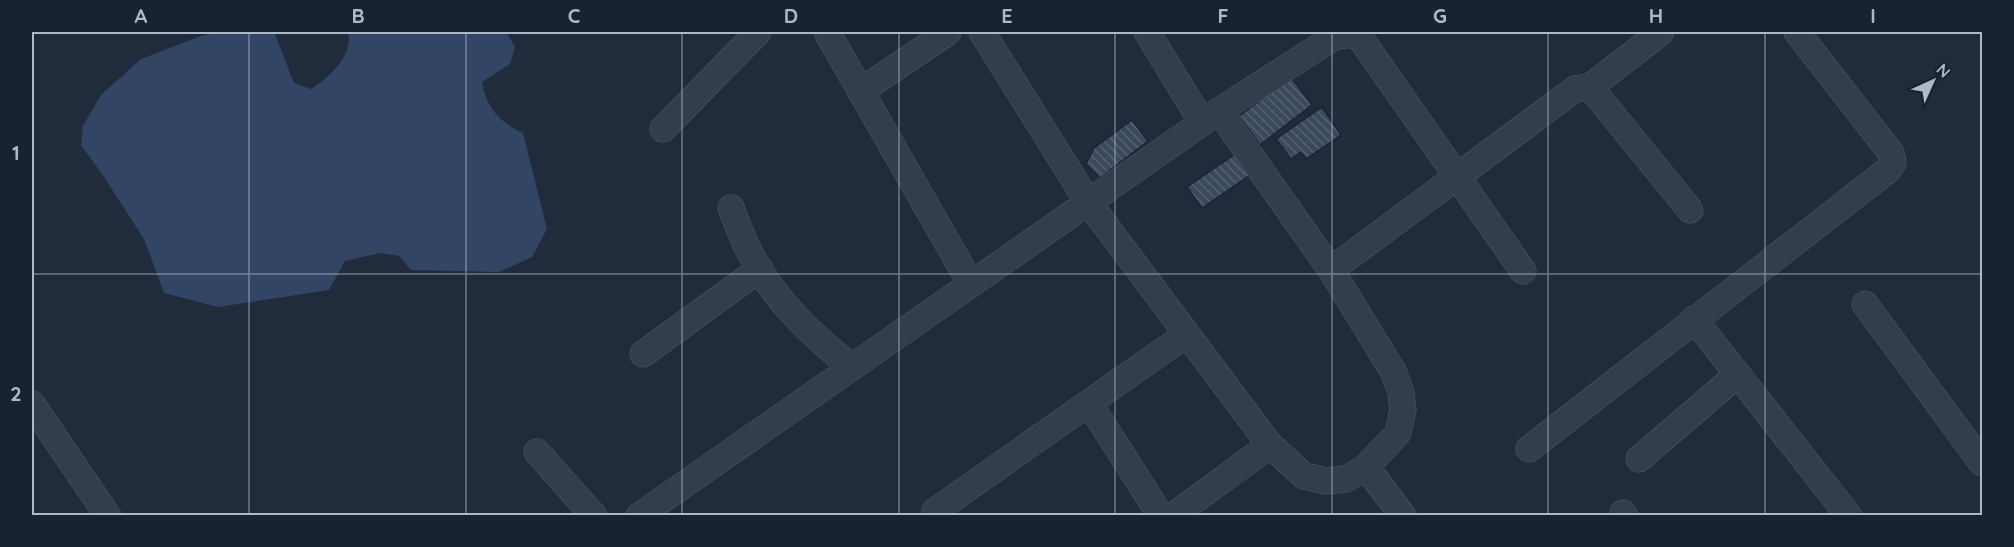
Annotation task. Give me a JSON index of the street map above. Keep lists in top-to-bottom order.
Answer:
{
  "north": "top right",
  "grid": {
    "columns": [
      "A",
      "B",
      "C",
      "D",
      "E",
      "F",
      "G",
      "H",
      "I"
    ],
    "rows": ["1", "2"]
  }
}
